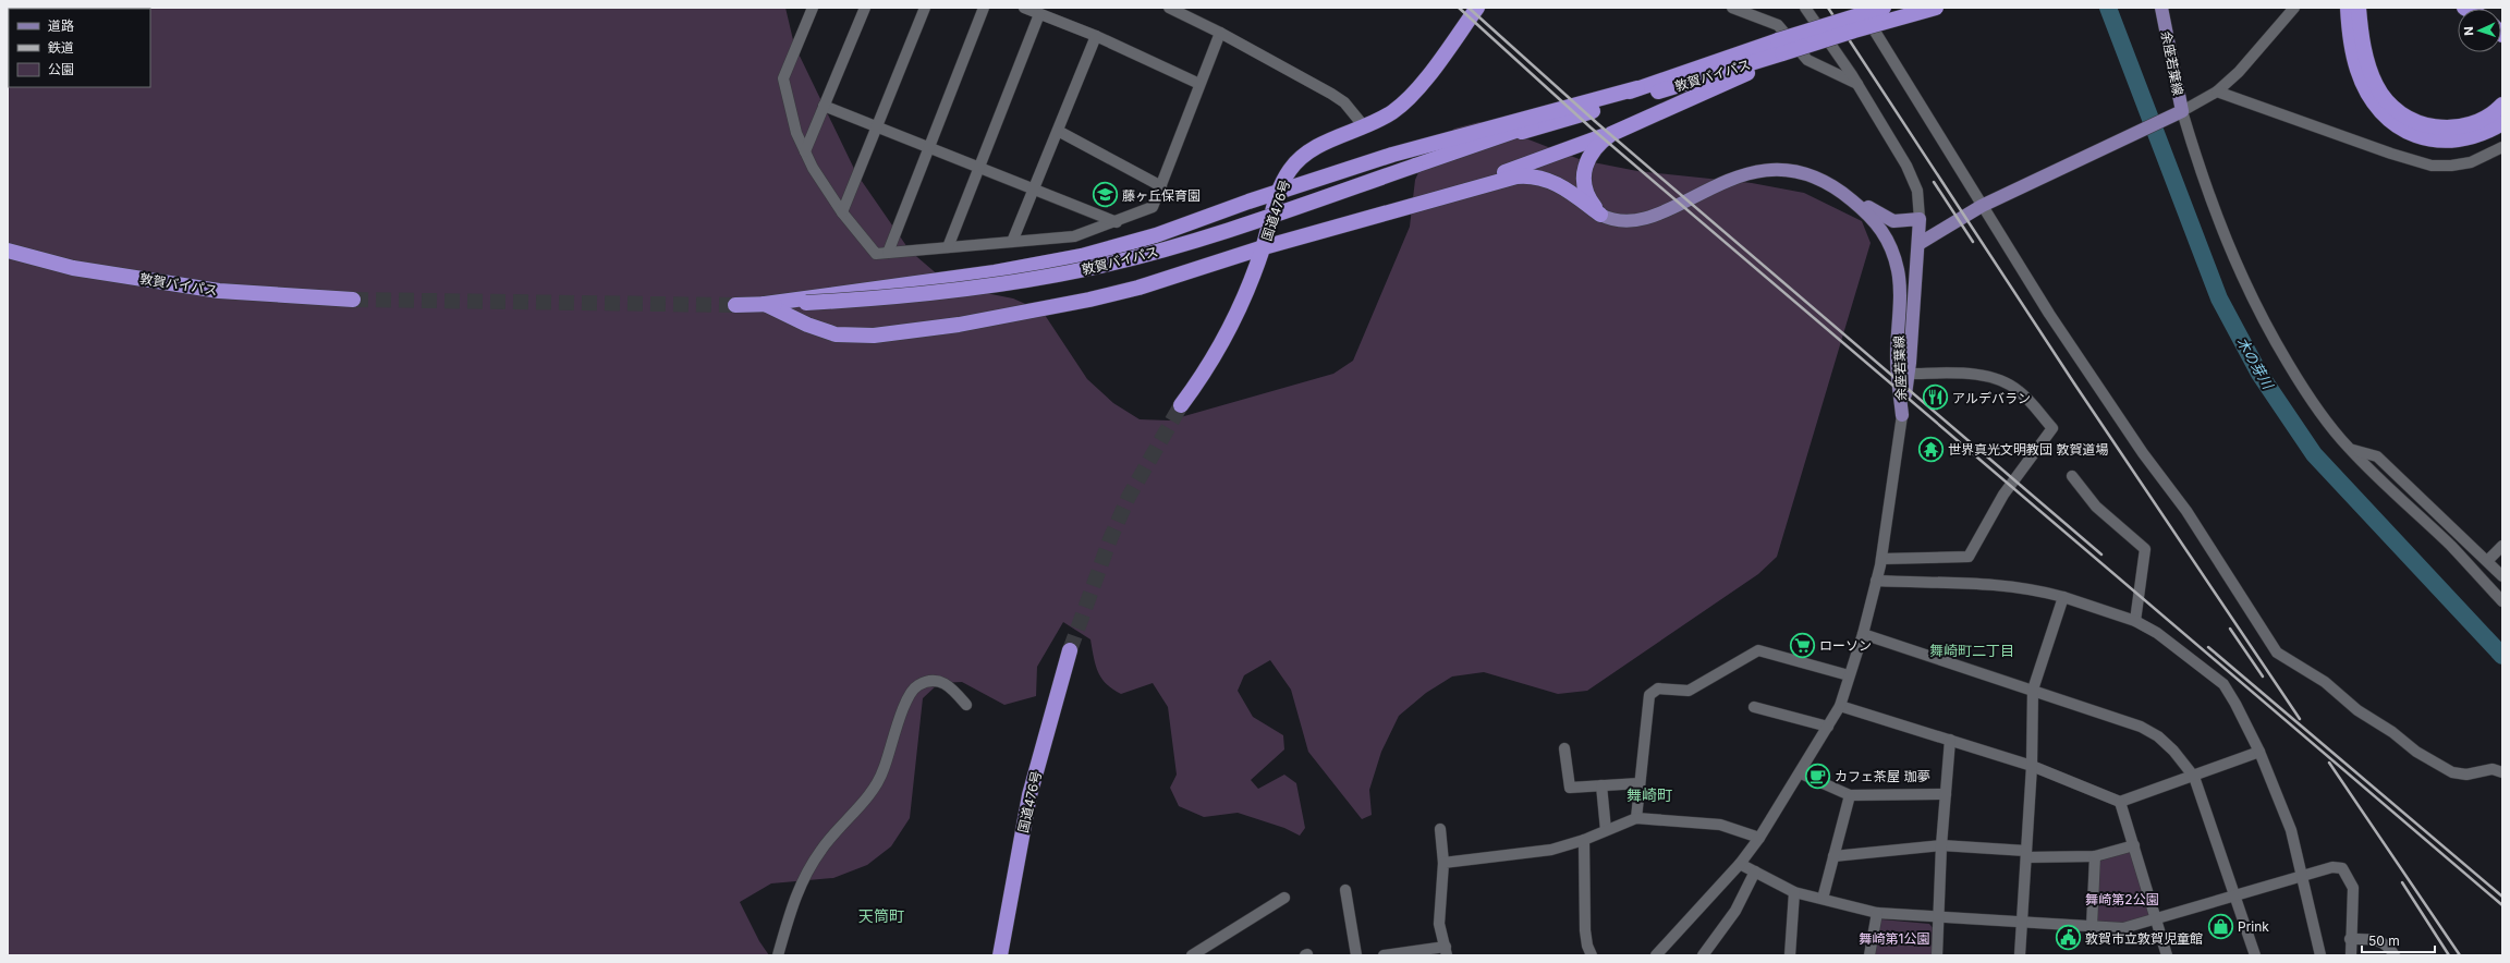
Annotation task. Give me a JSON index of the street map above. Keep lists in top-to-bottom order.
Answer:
{
  "streets": {
    "highway": ["敦賀バイパス", "国道476号"],
    "main road": ["余座若葉線"]
  },
  "districts": ["舞崎町二丁目", "舞崎町", "天筒町"],
  "water": ["木の芽川"],
  "parks": ["舞崎第2公園", "舞崎第1公園"],
  "places": {
    "school or university": ["藤ヶ丘保育園"],
    "restaurant": ["アルデバラン"],
    "temple": ["世界真光文明教団 敦賀道場"],
    "supermarket": ["ローソン"],
    "cafe": ["カフェ茶屋 珈夢"],
    "shop": ["Prink"],
    "public building": ["敦賀市立敦賀児童館"]
  },
  "legend": ["道路", "鉄道", "公園"],
  "scale_bar": "50 m",
  "north": "left"
}
